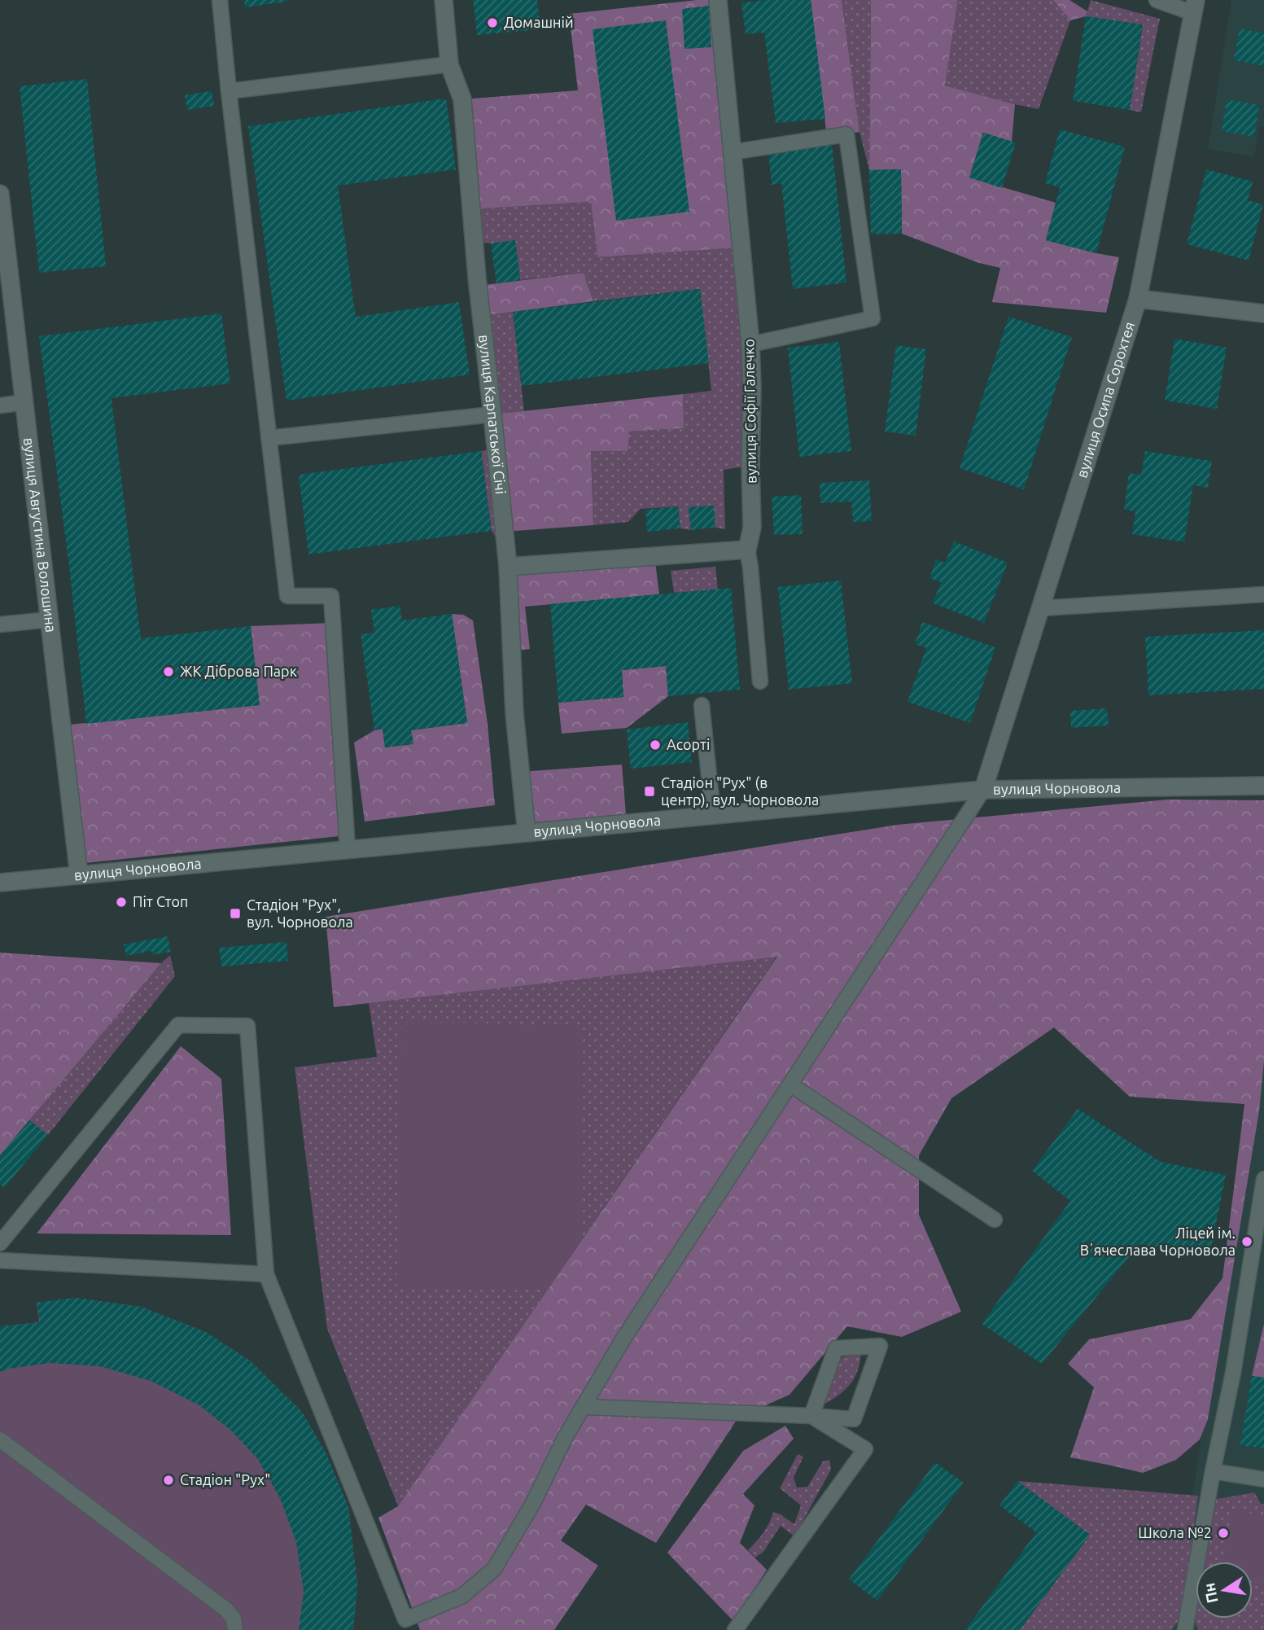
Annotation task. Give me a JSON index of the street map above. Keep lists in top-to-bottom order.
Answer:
{
  "streets": {
    "street": [
      "вулиця Осипа Сорохтея",
      "вулиця Софії Галечко",
      "вулиця Карпатської Січі",
      "вулиця Августина Волошина",
      "вулиця Чорновола"
    ]
  },
  "crossings": [
    ["вулиця Осипа Сорохтея", "вулиця Чорновола"],
    ["вулиця Карпатської Січі", "вулиця Чорновола"],
    ["вулиця Августина Волошина", "вулиця Чорновола"]
  ],
  "places": {
    "other": [
      "Домашній",
      "ЖК Діброва Парк",
      "Асорті",
      "Піт Стоп",
      "Ліцей ім. Вʼячеслава Чорновола",
      "Стадіон \"Рух\"",
      "Школа №2"
    ],
    "transit": ["Стадіон \"Рух\" (в центр), вул. Чорновола", "Стадіон \"Рух\", вул. Чорновола"]
  },
  "north": "left"
}
